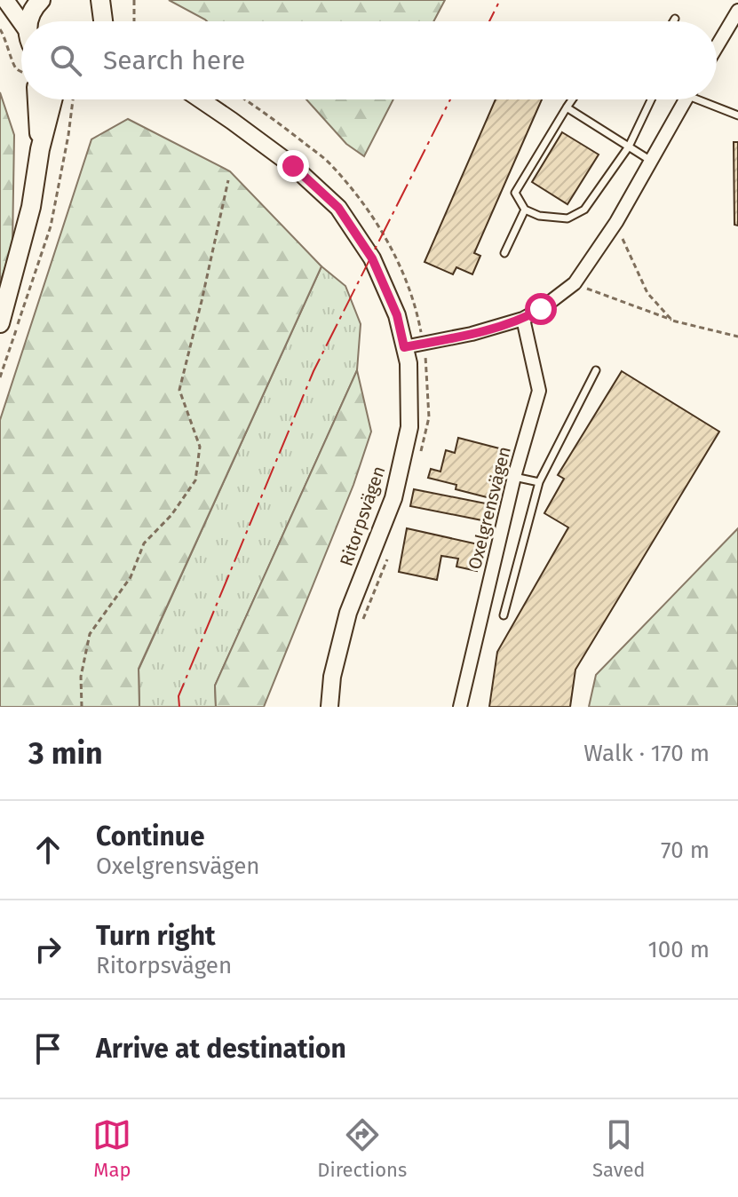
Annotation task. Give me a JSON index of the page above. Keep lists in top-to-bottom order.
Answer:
{
  "streets": {
    "street": ["Oxelgrensvägen", "Ritorpsvägen"]
  },
  "page": {
    "search": "Search here",
    "heading": ["3 min", "Walk · 170 m"],
    "list": [
      ["Continue", "Oxelgrensvägen", "70 m"],
      ["Turn right", "Ritorpsvägen", "100 m"],
      "Arrive at destination"
    ],
    "nav": ["Map", "Directions", "Saved"]
  }
}
